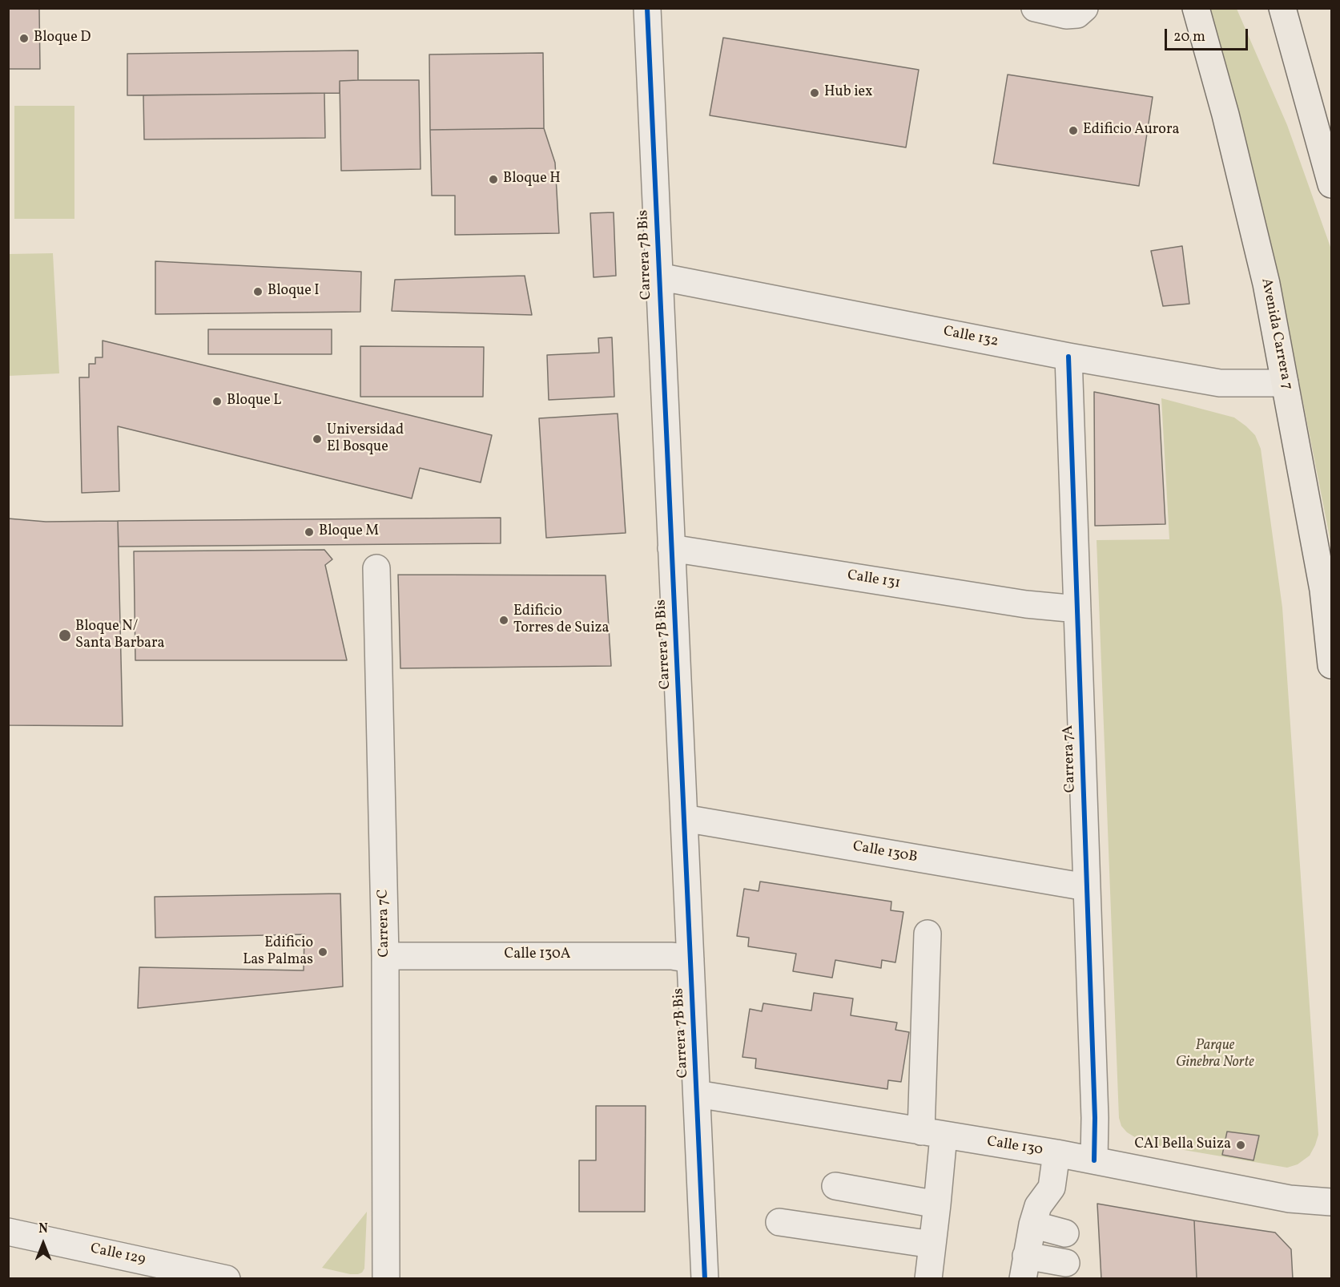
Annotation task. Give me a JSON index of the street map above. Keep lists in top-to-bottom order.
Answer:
{
  "streets": {
    "main road": ["Avenida Carrera 7"],
    "street": [
      "Carrera 7B Bis",
      "Calle 132",
      "Calle 131",
      "Carrera 7A",
      "Calle 130B",
      "Carrera 7C",
      "Calle 130A",
      "Calle 130",
      "Calle 129"
    ]
  },
  "crossings": [
    ["Carrera 7B Bis", "Calle 132"],
    ["Carrera 7B Bis", "Calle 131"],
    ["Carrera 7B Bis", "Calle 130B"],
    ["Carrera 7B Bis", "Calle 130A"],
    ["Carrera 7B Bis", "Calle 130"],
    ["Avenida Carrera 7", "Calle 132"],
    ["Calle 132", "Carrera 7A"],
    ["Calle 131", "Carrera 7A"],
    ["Carrera 7A", "Calle 130B"],
    ["Carrera 7A", "Calle 130"],
    ["Carrera 7C", "Calle 130A"]
  ],
  "parks": ["Parque Ginebra Norte"],
  "places": [
    "Bloque D",
    "Hub iex",
    "Edificio Aurora",
    "Bloque H",
    "Bloque I",
    "Bloque L",
    "Universidad El Bosque",
    "Bloque M",
    "Edificio Torres de Suiza",
    "Bloque N/ Santa Barbara",
    "Edificio Las Palmas",
    "CAI Bella Suiza"
  ],
  "scale_bar": "20 m",
  "north": "top"
}
